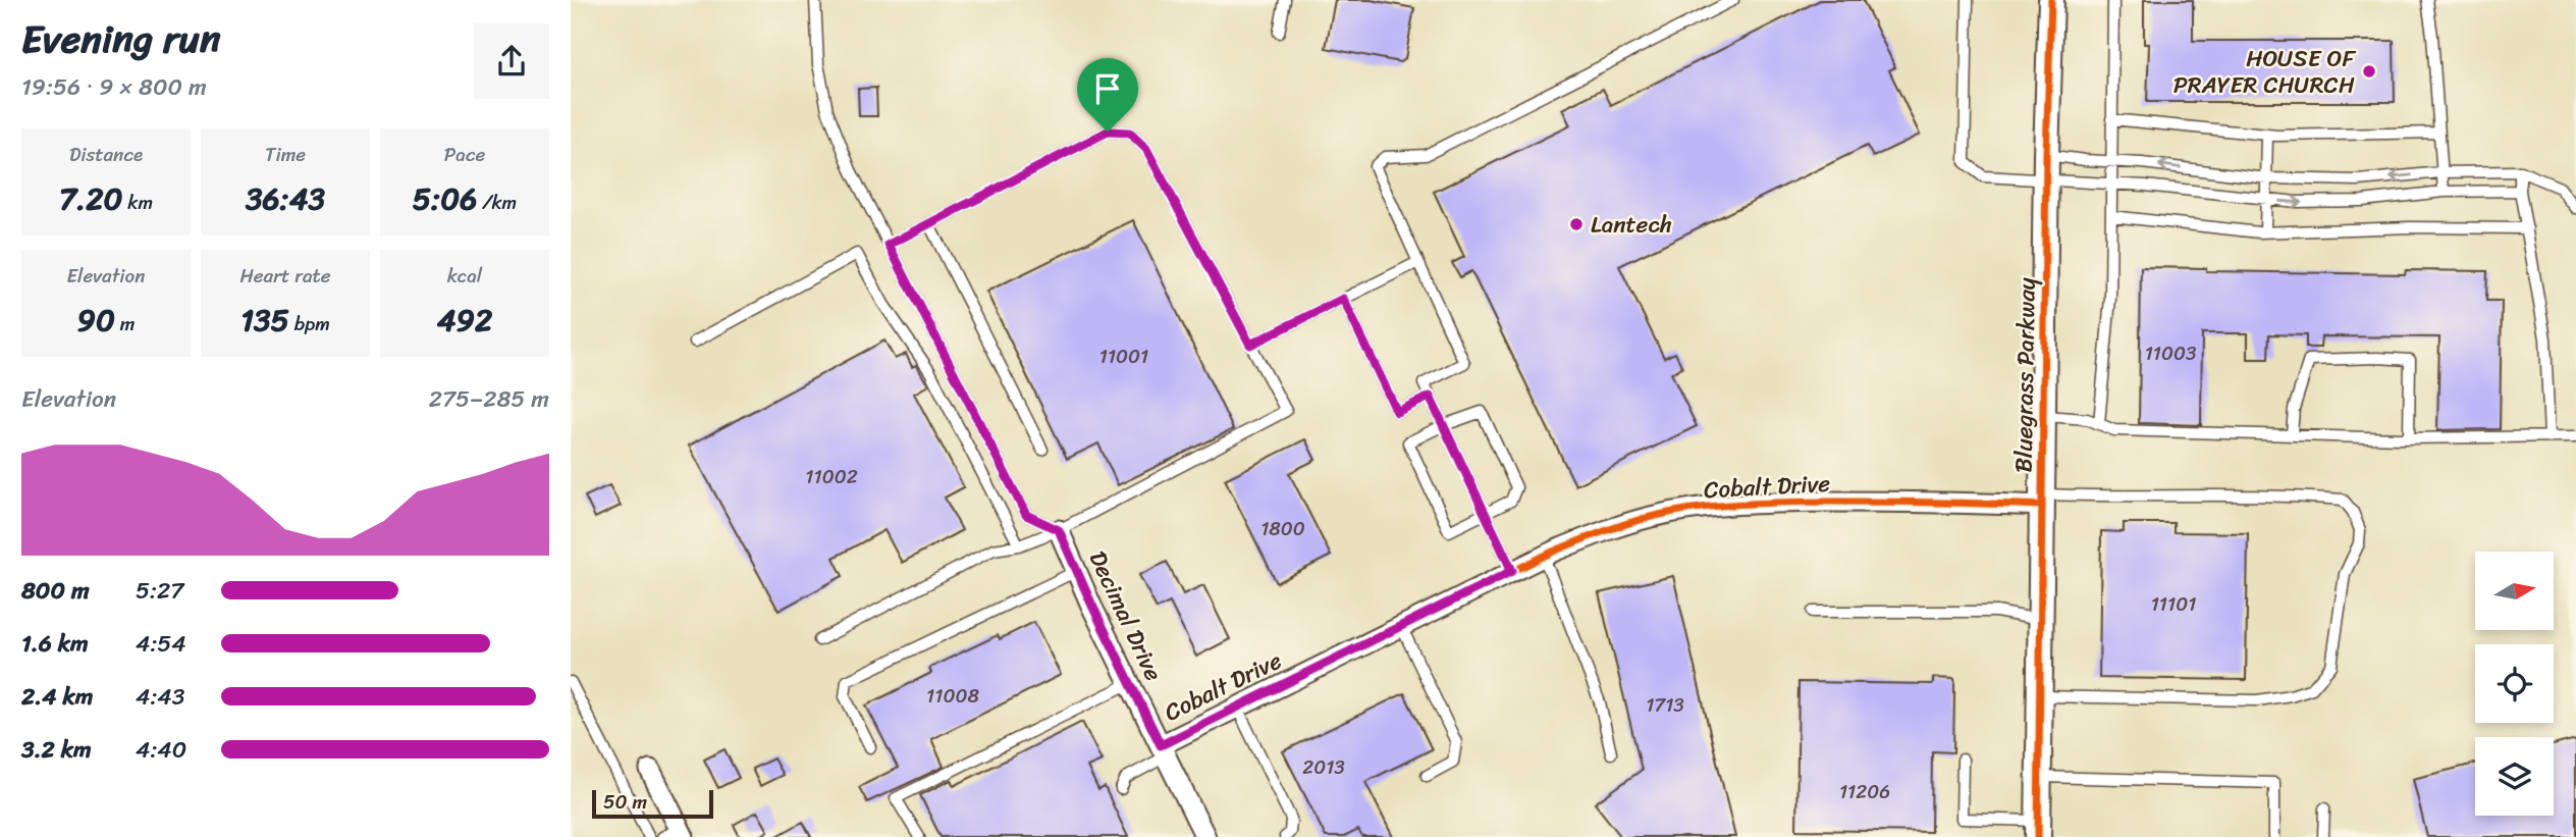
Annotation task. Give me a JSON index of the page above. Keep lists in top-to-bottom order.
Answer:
{
  "streets": {
    "street": ["Bluegrass Parkway", "Cobalt Drive", "Decimal Drive"]
  },
  "crossings": [
    ["Bluegrass Parkway", "Cobalt Drive"],
    ["Cobalt Drive", "Decimal Drive"]
  ],
  "places": ["HOUSE OF PRAYER CHURCH", "Lantech"],
  "house_numbers": [
    "11003",
    "11001",
    "11002",
    "1800",
    "11101",
    "11008",
    "1713",
    "2013",
    "11206"
  ],
  "scale_bar": "50 m",
  "north": "right",
  "page": {
    "heading": ["Evening run", "19:56 · 9 × 800 m"],
    "stats": [
      ["Distance", "7.20 km"],
      ["Time", "36:43"],
      ["Pace", "5:06 /km"],
      ["Elevation", "90 m"],
      ["Heart rate", "135 bpm"],
      ["kcal", "492"]
    ],
    "chart": ["Elevation", "275–285 m"],
    "list": [
      {
        "name": "800 m",
        "note": "5:27"
      },
      {
        "name": "1.6 km",
        "note": "4:54"
      },
      {
        "name": "2.4 km",
        "note": "4:43"
      },
      {
        "name": "3.2 km",
        "note": "4:40"
      }
    ],
    "scale": "50 m"
  }
}
